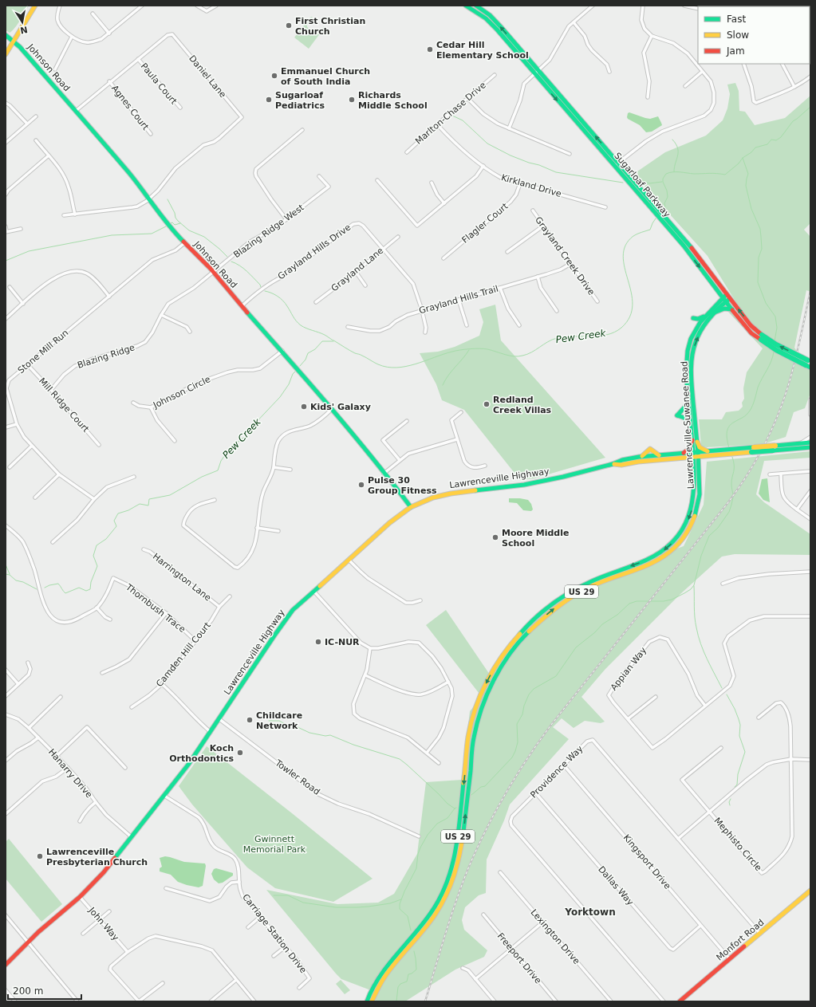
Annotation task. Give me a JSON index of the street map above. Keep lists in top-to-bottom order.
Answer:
{
  "streets": {
    "main road": [
      "Johnson Road",
      "Sugarloaf Parkway",
      "Lawrenceville-Suwanee Road",
      "Lawrenceville Highway",
      "US 29",
      "Monfort Road"
    ],
    "street": [
      "Daniel Lane",
      "Paula Court",
      "Agnes Court",
      "Marlton-Chase Drive",
      "Kirkland Drive",
      "Flagler Court",
      "Blazing Ridge West",
      "Grayland Hills Drive",
      "Grayland Creek Drive",
      "Grayland Lane",
      "Grayland Hills Trail",
      "Stone Mill Run",
      "Blazing Ridge",
      "Johnson Circle",
      "Mill Ridge Court",
      "Harrington Lane",
      "Thornbush Trace",
      "Camden Hill Court",
      "Appian Way",
      "Providence Way",
      "Hanarry Drive",
      "Towler Road",
      "Mephisto Circle",
      "Kingsport Drive",
      "Dallas Way",
      "John Way",
      "Carriage Station Drive",
      "Lexington Drive",
      "Freeport Drive"
    ]
  },
  "crossings": [
    ["Johnson Road", "Daniel Lane"],
    ["Johnson Road", "Blazing Ridge West"],
    ["Johnson Road", "Grayland Hills Drive"],
    ["Johnson Road", "Stone Mill Run"],
    ["Johnson Road", "Blazing Ridge"],
    ["Johnson Road", "Johnson Circle"],
    ["Johnson Road", "Lawrenceville Highway"],
    ["Daniel Lane", "Paula Court"],
    ["Daniel Lane", "Agnes Court"],
    ["Marlton-Chase Drive", "Kirkland Drive"],
    ["Sugarloaf Parkway", "Lawrenceville-Suwanee Road"],
    ["Kirkland Drive", "Flagler Court"],
    ["Blazing Ridge West", "Blazing Ridge"],
    ["Grayland Hills Drive", "Grayland Lane"],
    ["Grayland Hills Drive", "Grayland Hills Trail"],
    ["Grayland Creek Drive", "Grayland Hills Trail"],
    ["Stone Mill Run", "Mill Ridge Court"],
    ["Blazing Ridge", "Mill Ridge Court"],
    ["Lawrenceville-Suwanee Road", "Lawrenceville Highway"],
    ["Lawrenceville Highway", "Hanarry Drive"],
    ["Lawrenceville Highway", "Towler Road"],
    ["Lawrenceville Highway", "John Way"],
    ["Lawrenceville Highway", "Carriage Station Drive"],
    ["Harrington Lane", "Camden Hill Court"],
    ["Thornbush Trace", "Camden Hill Court"],
    ["Providence Way", "Kingsport Drive"],
    ["Providence Way", "Dallas Way"],
    ["Providence Way", "Monfort Road"],
    ["Kingsport Drive", "Dallas Way"],
    ["Kingsport Drive", "Monfort Road"]
  ],
  "districts": ["Yorktown"],
  "water": ["Pew Creek"],
  "parks": ["Gwinnett Memorial Park"],
  "places": [
    "First Christian Church",
    "Cedar Hill Elementary School",
    "Emmanuel Church of South India",
    "Sugarloaf Pediatrics",
    "Richards Middle School",
    "Redland Creek Villas",
    "Kids' Galaxy",
    "Pulse 30 Group Fitness",
    "Moore Middle School",
    "IC-NUR",
    "Childcare Network",
    "Koch Orthodontics",
    "Lawrenceville Presbyterian Church"
  ],
  "legend": ["Fast", "Slow", "Jam"],
  "scale_bar": "200 m",
  "north": "bottom"
}
